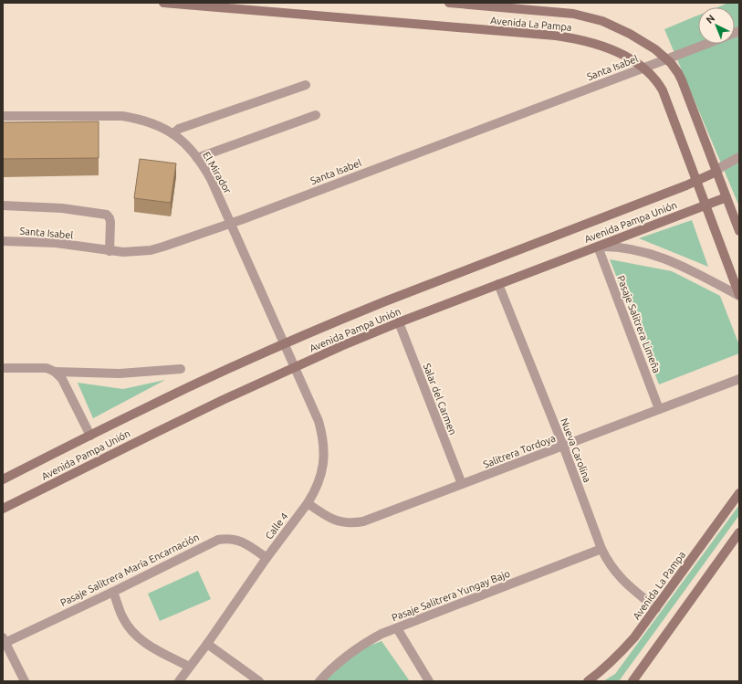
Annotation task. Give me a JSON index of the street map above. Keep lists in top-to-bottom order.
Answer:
{
  "streets": {
    "street": [
      "Avenida La Pampa",
      "Santa Isabel",
      "El Mirador",
      "Avenida Pampa Unión",
      "Pasaje Salitrera Limeña",
      "Salar del Carmen",
      "Nueva Carolina",
      "Salitrera Tordoya",
      "Calle 4",
      "Pasaje Salitrera María Encarnación",
      "Pasaje Salitrera Yungay Bajo"
    ]
  },
  "crossings": [
    ["Avenida La Pampa", "Santa Isabel"],
    ["Avenida La Pampa", "Avenida Pampa Unión"],
    ["Avenida La Pampa", "Nueva Carolina"],
    ["Santa Isabel", "El Mirador"],
    ["El Mirador", "Avenida Pampa Unión"],
    ["El Mirador", "Calle 4"],
    ["Avenida Pampa Unión", "Pasaje Salitrera Limeña"],
    ["Avenida Pampa Unión", "Salar del Carmen"],
    ["Avenida Pampa Unión", "Nueva Carolina"],
    ["Avenida Pampa Unión", "Calle 4"],
    ["Pasaje Salitrera Limeña", "Salitrera Tordoya"],
    ["Salar del Carmen", "Salitrera Tordoya"],
    ["Nueva Carolina", "Salitrera Tordoya"],
    ["Nueva Carolina", "Pasaje Salitrera Yungay Bajo"],
    ["Salitrera Tordoya", "Calle 4"],
    ["Calle 4", "Pasaje Salitrera María Encarnación"]
  ],
  "north": "top left"
}
